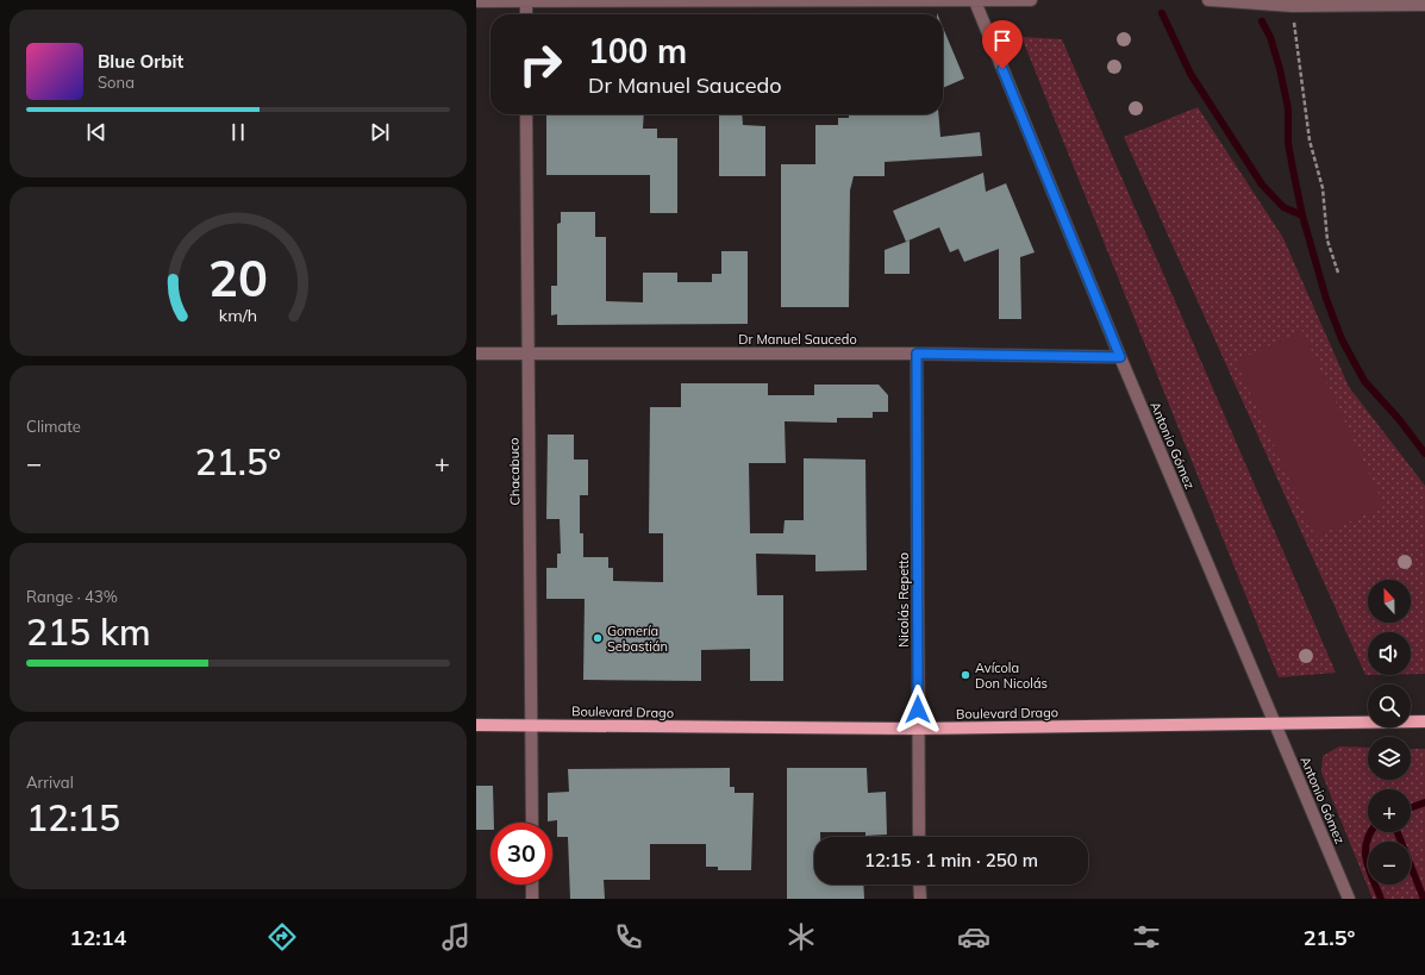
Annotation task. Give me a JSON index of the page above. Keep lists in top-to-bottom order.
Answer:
{
  "streets": {
    "main road": ["Boulevard Drago"],
    "street": [
      "Dr Manuel Saucedo",
      "Antonio Gómez",
      "Chacabuco",
      "Nicolás Repetto"
    ]
  },
  "crossings": [
    ["Dr Manuel Saucedo", "Antonio Gómez"],
    ["Dr Manuel Saucedo", "Chacabuco"],
    ["Dr Manuel Saucedo", "Nicolás Repetto"],
    ["Antonio Gómez", "Boulevard Drago"],
    ["Chacabuco", "Boulevard Drago"],
    ["Nicolás Repetto", "Boulevard Drago"]
  ],
  "places": ["Gomería Sebastián", "Avícola Don Nicolás"],
  "north": "top",
  "page": {
    "turn": ["100 m", "Dr Manuel Saucedo"],
    "song": ["Blue Orbit", "Sona"],
    "tile": [
      "Climate",
      ["Range · 43%", "215 km"],
      ["Arrival", "12:15"]
    ],
    "heat": ["−", "21.5°", "+"],
    "map_buttons": ["+", "−"],
    "limit": "30",
    "trip": "12:15 · 1 min · 250 m",
    "tabs": ["12:14", "21.5°"],
    "gauge": ["20", "km/h"]
  }
}
